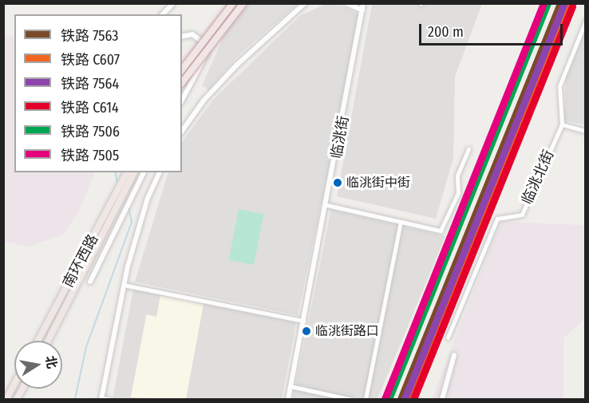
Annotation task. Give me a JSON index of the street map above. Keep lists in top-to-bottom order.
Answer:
{
  "streets": {
    "highway": ["南环西路"],
    "street": ["临洮街", "临洮北街"]
  },
  "places": ["临洮街中街", "临洮街路口"],
  "lines": [
    "rail line 7563",
    "rail line 7564",
    "rail line 7506",
    "rail line 7505",
    "rail line C607",
    "rail line C614"
  ],
  "legend": [
    "铁路 7563",
    "铁路 C607",
    "铁路 7564",
    "铁路 C614",
    "铁路 7506",
    "铁路 7505"
  ],
  "scale_bar": "200 m",
  "north": "right"
}
